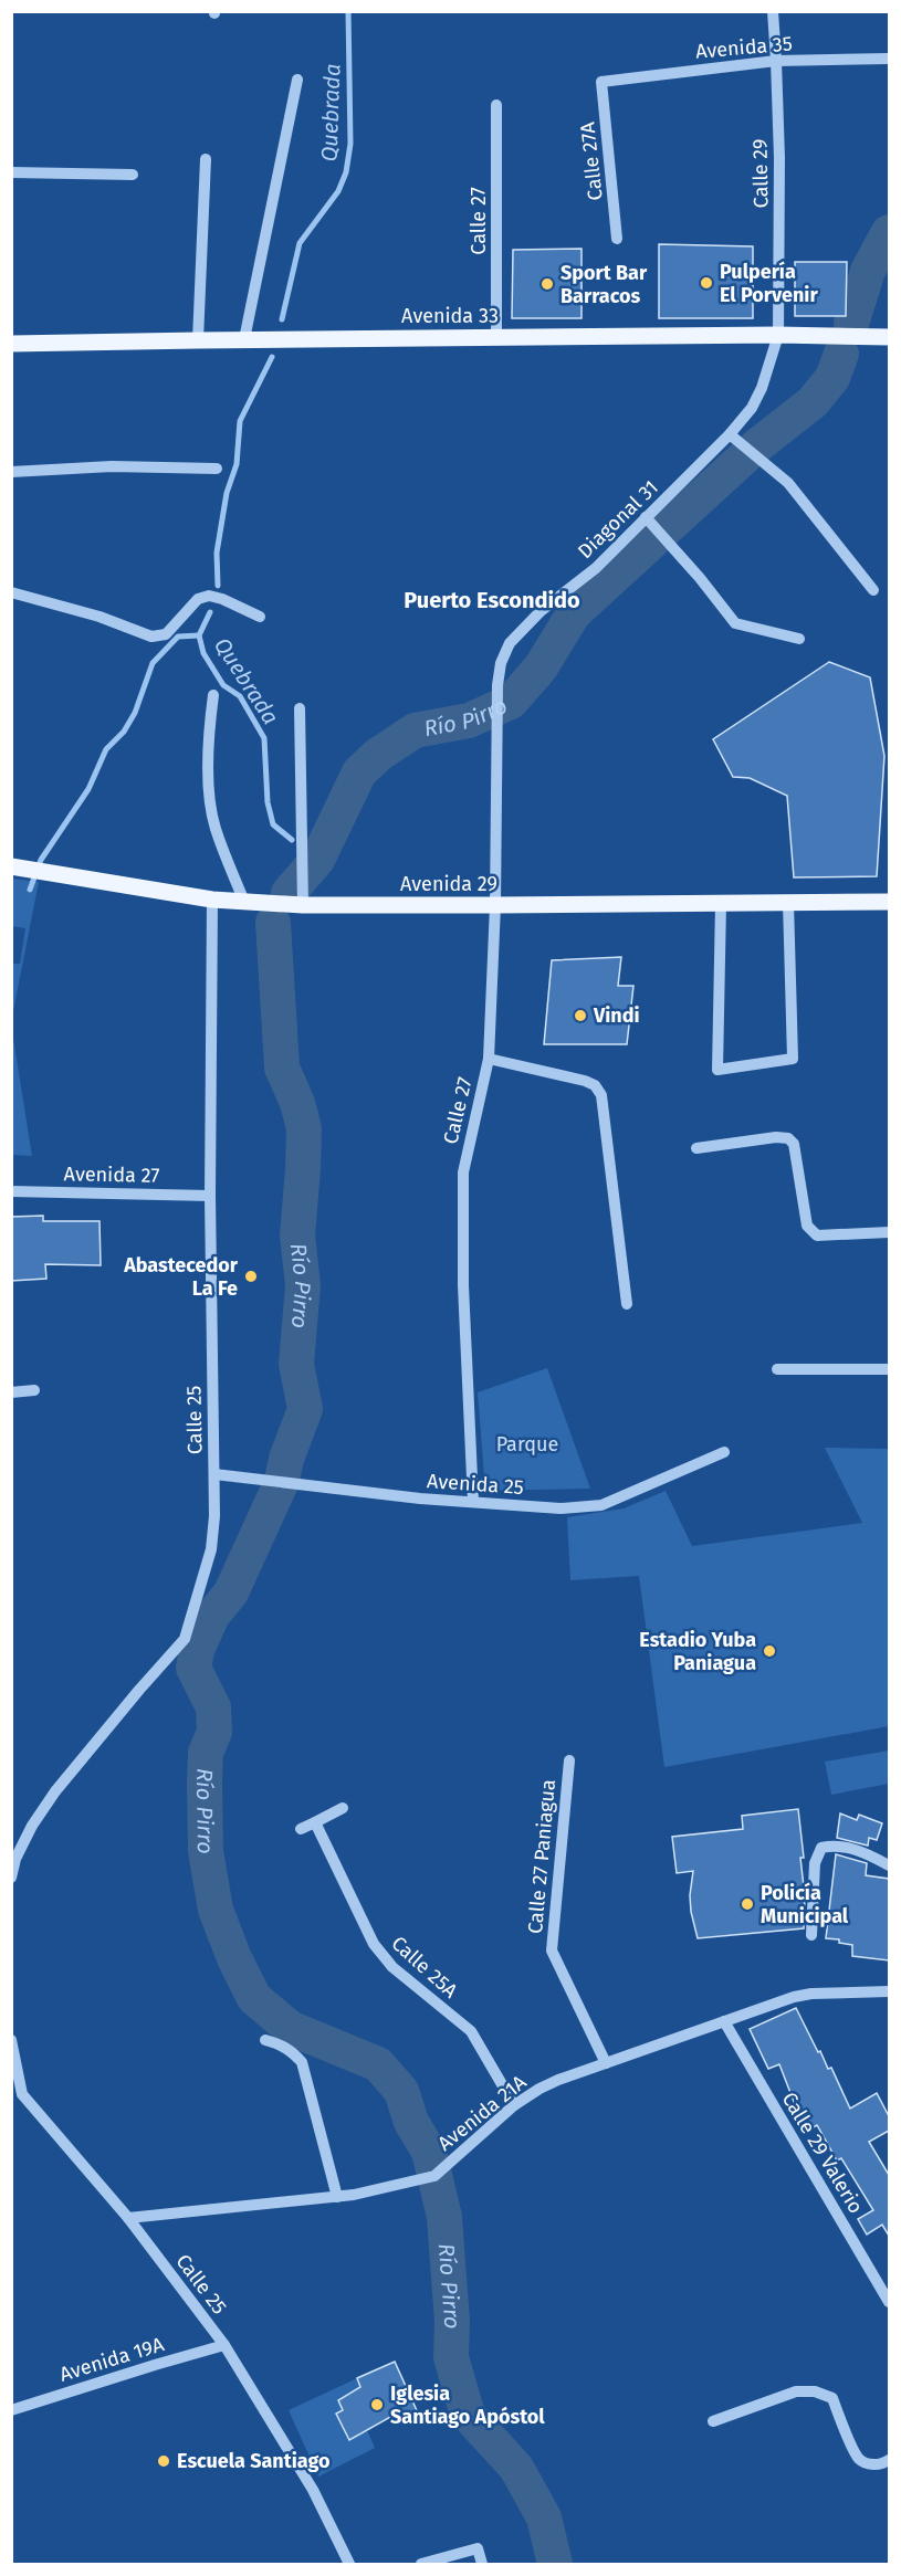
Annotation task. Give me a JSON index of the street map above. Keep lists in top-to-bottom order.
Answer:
{
  "streets": {
    "main road": ["Avenida 33", "Avenida 29"],
    "street": [
      "Avenida 35",
      "Calle 27A",
      "Calle 29",
      "Calle 27",
      "Diagonal 31",
      "Avenida 27",
      "Calle 25",
      "Avenida 25",
      "Calle 27 Paniagua",
      "Calle 25A",
      "Avenida 21A",
      "Calle 29 Valerio",
      "Avenida 19A"
    ]
  },
  "crossings": [
    ["Avenida 35", "Calle 27A"],
    ["Avenida 35", "Calle 29"],
    ["Calle 29", "Avenida 33"],
    ["Calle 29", "Diagonal 31"],
    ["Calle 27", "Avenida 33"],
    ["Calle 27", "Diagonal 31"],
    ["Calle 27", "Avenida 29"],
    ["Calle 27", "Avenida 25"],
    ["Avenida 33", "Diagonal 31"],
    ["Avenida 29", "Calle 25"],
    ["Avenida 27", "Calle 25"],
    ["Calle 25", "Avenida 25"],
    ["Calle 25", "Avenida 21A"],
    ["Calle 25", "Avenida 19A"],
    ["Calle 27 Paniagua", "Avenida 21A"],
    ["Calle 25A", "Avenida 21A"],
    ["Avenida 21A", "Calle 29 Valerio"]
  ],
  "districts": ["Puerto Escondido"],
  "water": ["Quebrada", "Río Pirro"],
  "parks": ["Parque"],
  "places": [
    "Pulpería El Porvenir",
    "Sport Bar Barracos",
    "Vindi",
    "Abastecedor La Fe",
    "Estadio Yuba Paniagua",
    "Policía Municipal",
    "Iglesia Santiago Apóstol",
    "Escuela Santiago"
  ]
}
